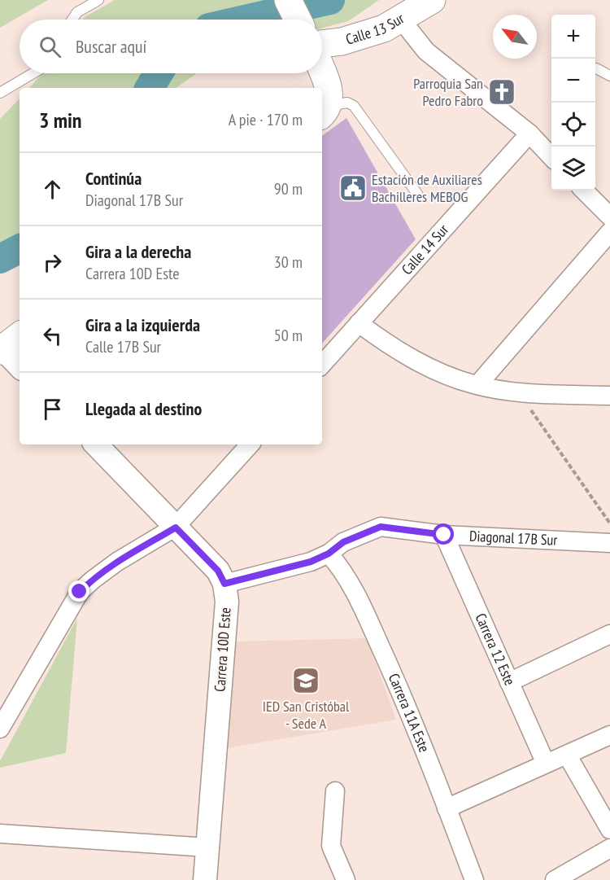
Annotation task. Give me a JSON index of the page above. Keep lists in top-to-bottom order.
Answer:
{
  "streets": {
    "main road": ["Calle 13 Sur"],
    "street": [
      "Calle 14 Sur",
      "Diagonal 17B Sur",
      "Carrera 10D Este",
      "Carrera 12 Este",
      "Carrera 11A Este"
    ]
  },
  "crossings": [
    ["Diagonal 17B Sur", "Carrera 10D Este"],
    ["Diagonal 17B Sur", "Carrera 12 Este"],
    ["Diagonal 17B Sur", "Carrera 11A Este"]
  ],
  "places": {
    "church": ["Parroquia San Pedro Fabro"],
    "public building": ["Estación de Auxiliares Bachilleres MEBOG"],
    "school or university": ["IED San Cristóbal - Sede A"]
  },
  "north": "top left",
  "page": {
    "map_buttons": ["+", "−"],
    "search": "Buscar aquí",
    "heading": ["3 min", "A pie · 170 m"],
    "list": [
      ["Continúa", "Diagonal 17B Sur", "90 m"],
      ["Gira a la derecha", "Carrera 10D Este", "30 m"],
      ["Gira a la izquierda", "Calle 17B Sur", "50 m"],
      "Llegada al destino"
    ]
  }
}
